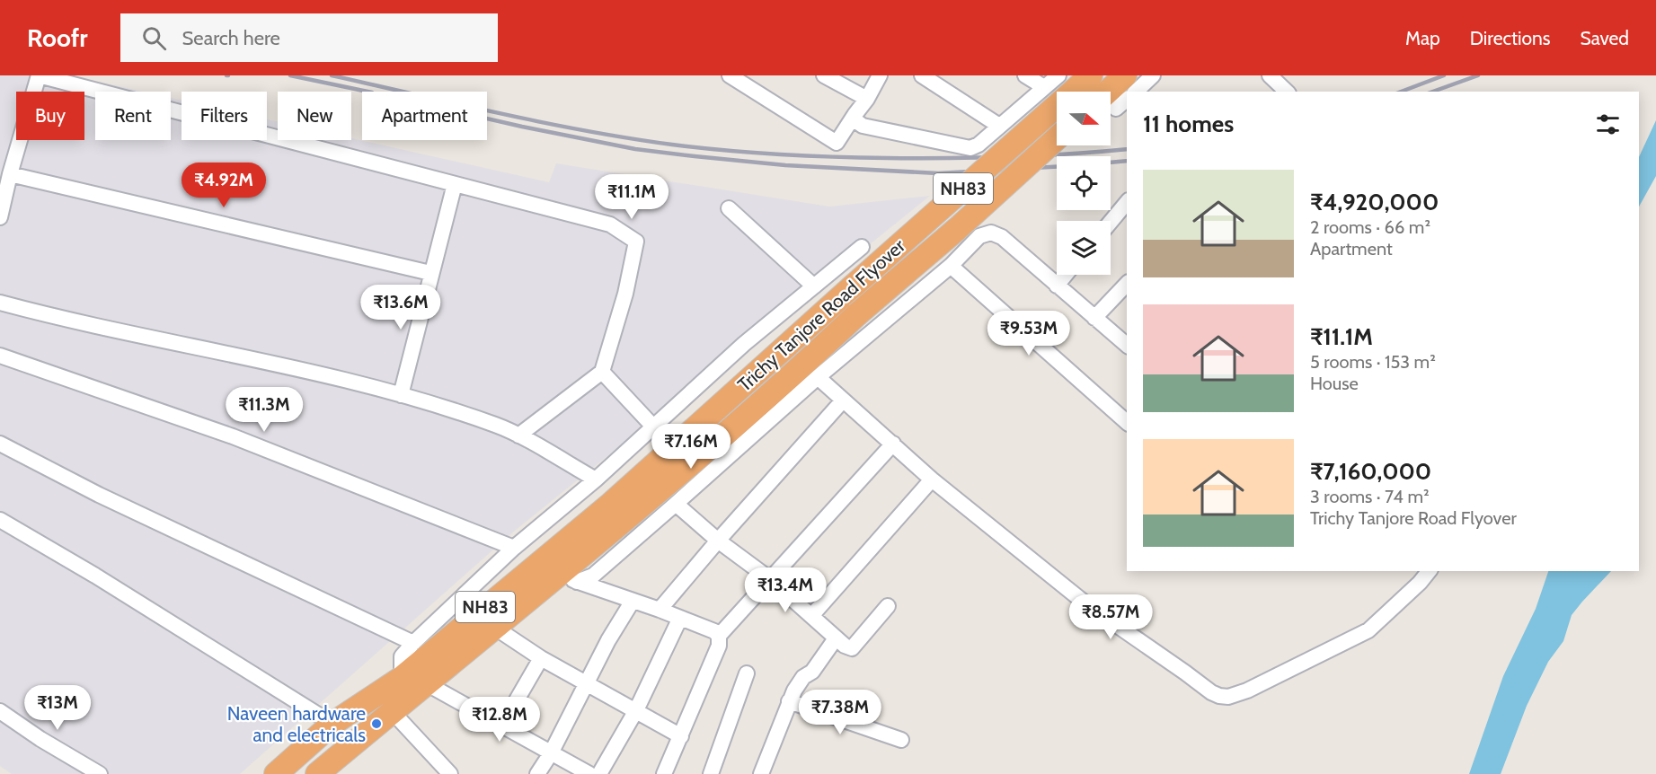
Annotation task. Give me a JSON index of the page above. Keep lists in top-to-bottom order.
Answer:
{
  "streets": {
    "highway": ["NH83", "Trichy Tanjore Road Flyover"]
  },
  "crossings": [
    ["NH83", "Trichy Tanjore Road Flyover"]
  ],
  "places": ["Naveen hardware and electricals"],
  "north": "right",
  "page": {
    "header": "Roofr",
    "search": "Search here",
    "nav": ["Map", "Directions", "Saved"],
    "chip": [
      "Buy",
      "Rent",
      "Filters",
      "New",
      "Apartment"
    ],
    "heading": "11 homes",
    "list": [
      {
        "name": "₹4,920,000",
        "note": "2 rooms · 66 m² · Apartment"
      },
      {
        "name": "₹11.1M",
        "note": "5 rooms · 153 m² · House"
      },
      {
        "name": "₹7,160,000",
        "note": "3 rooms · 74 m² · Trichy Tanjore Road Flyover"
      }
    ],
    "price": [
      "₹4.92M",
      "₹11.1M",
      "₹13.6M",
      "₹9.53M",
      "₹11.3M",
      "₹7.16M",
      "₹13.4M",
      "₹8.57M",
      "₹13M",
      "₹7.38M",
      "₹12.8M"
    ]
  }
}
